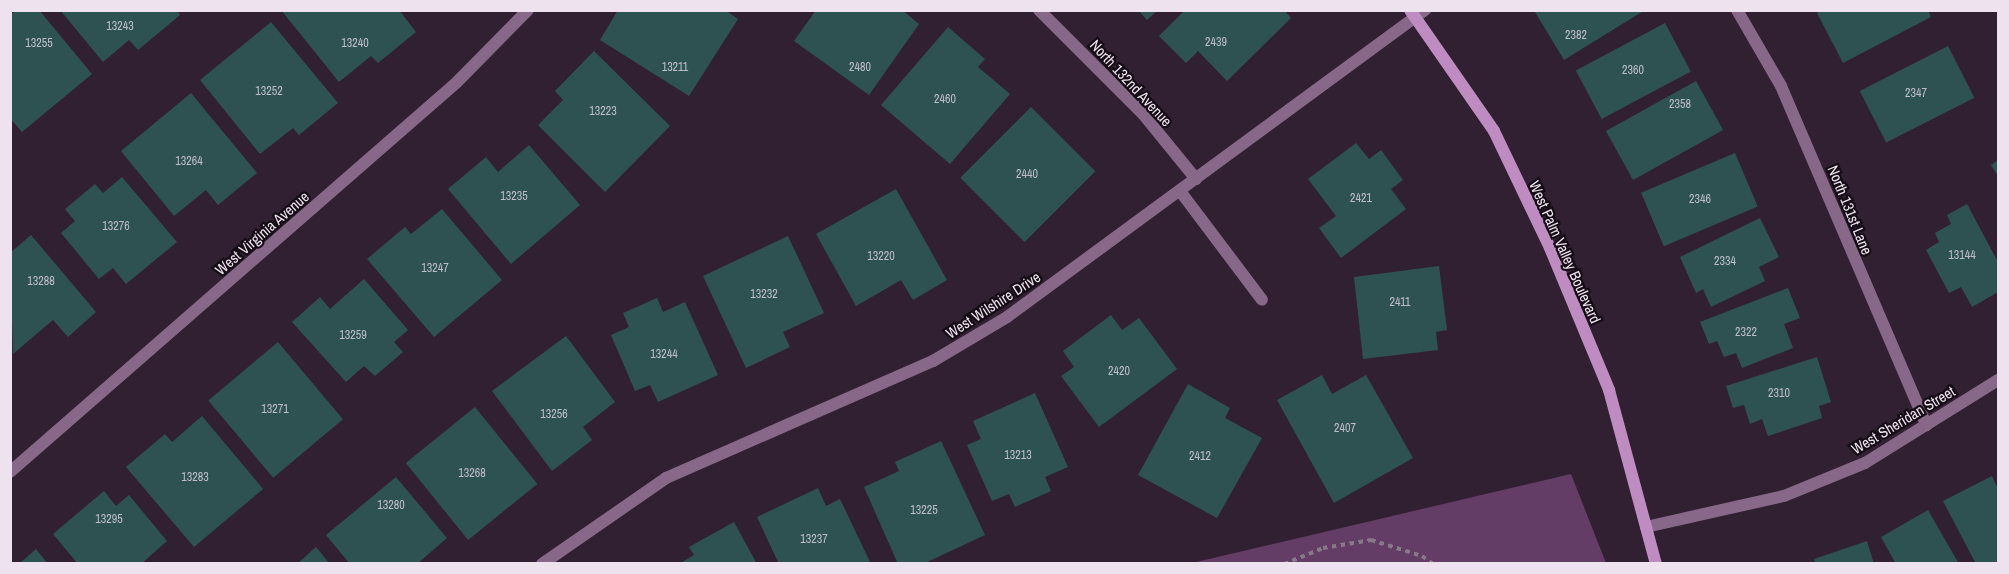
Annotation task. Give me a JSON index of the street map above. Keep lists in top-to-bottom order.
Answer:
{
  "streets": {
    "street": [
      "North 132nd Avenue",
      "North 131st Lane",
      "West Virginia Avenue",
      "West Palm Valley Boulevard",
      "West Wilshire Drive",
      "West Sheridan Street"
    ]
  },
  "crossings": [
    ["North 132nd Avenue", "West Wilshire Drive"],
    ["North 131st Lane", "West Sheridan Street"],
    ["West Palm Valley Boulevard", "West Wilshire Drive"],
    ["West Palm Valley Boulevard", "West Sheridan Street"]
  ],
  "house_numbers": [
    "13243",
    "2382",
    "2439",
    "13255",
    "13240",
    "13211",
    "2480",
    "2360",
    "13252",
    "2347",
    "2460",
    "2358",
    "13223",
    "13264",
    "2440",
    "13235",
    "2421",
    "2346",
    "13276",
    "13144",
    "13220",
    "2334",
    "13247",
    "13288",
    "13232",
    "2411",
    "2322",
    "13259",
    "13244",
    "2420",
    "2310",
    "13271",
    "13256",
    "2407",
    "13213",
    "2412",
    "13268",
    "13283",
    "13280",
    "13225",
    "13295",
    "13237"
  ]
}
